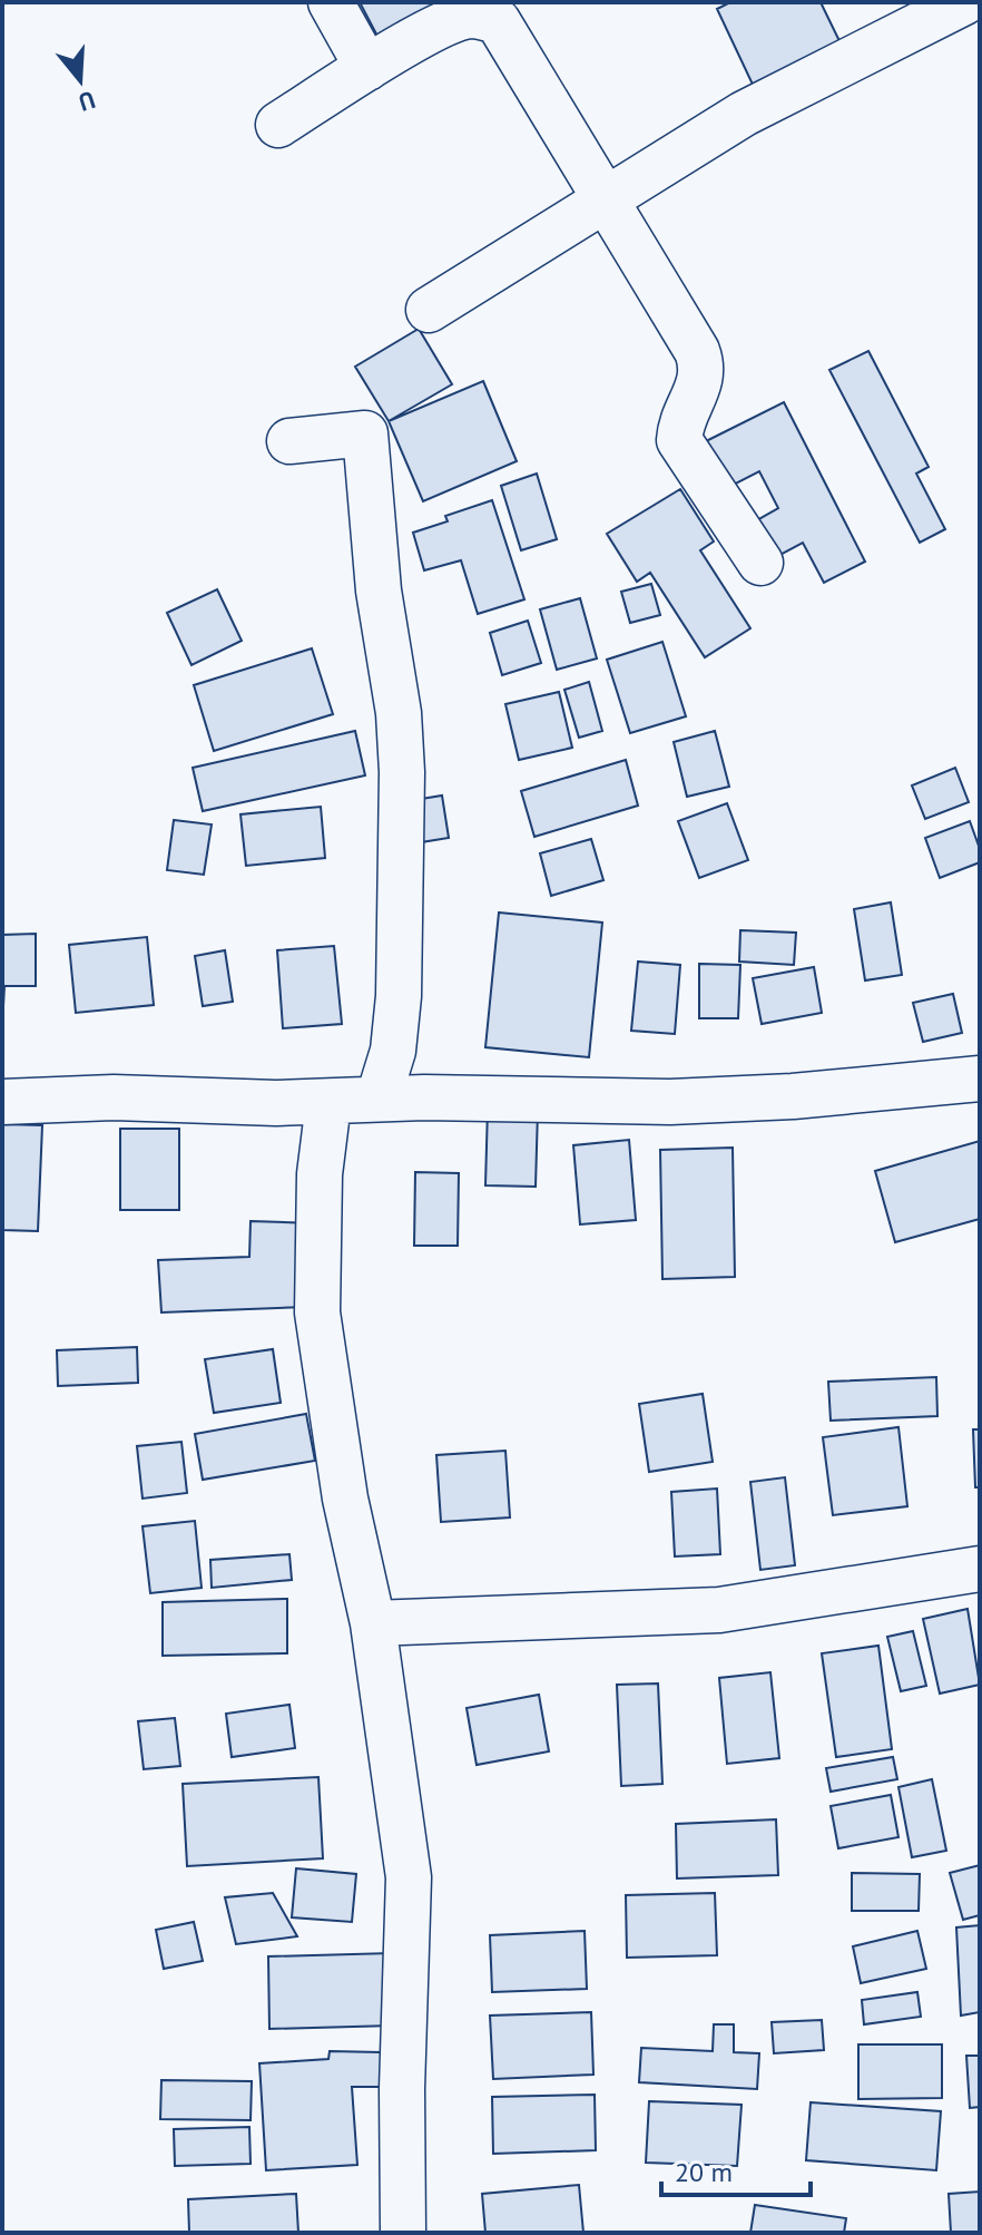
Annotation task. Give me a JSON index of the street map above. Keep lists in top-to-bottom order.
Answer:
{
  "scale_bar": "20 m",
  "north": "bottom"
}
